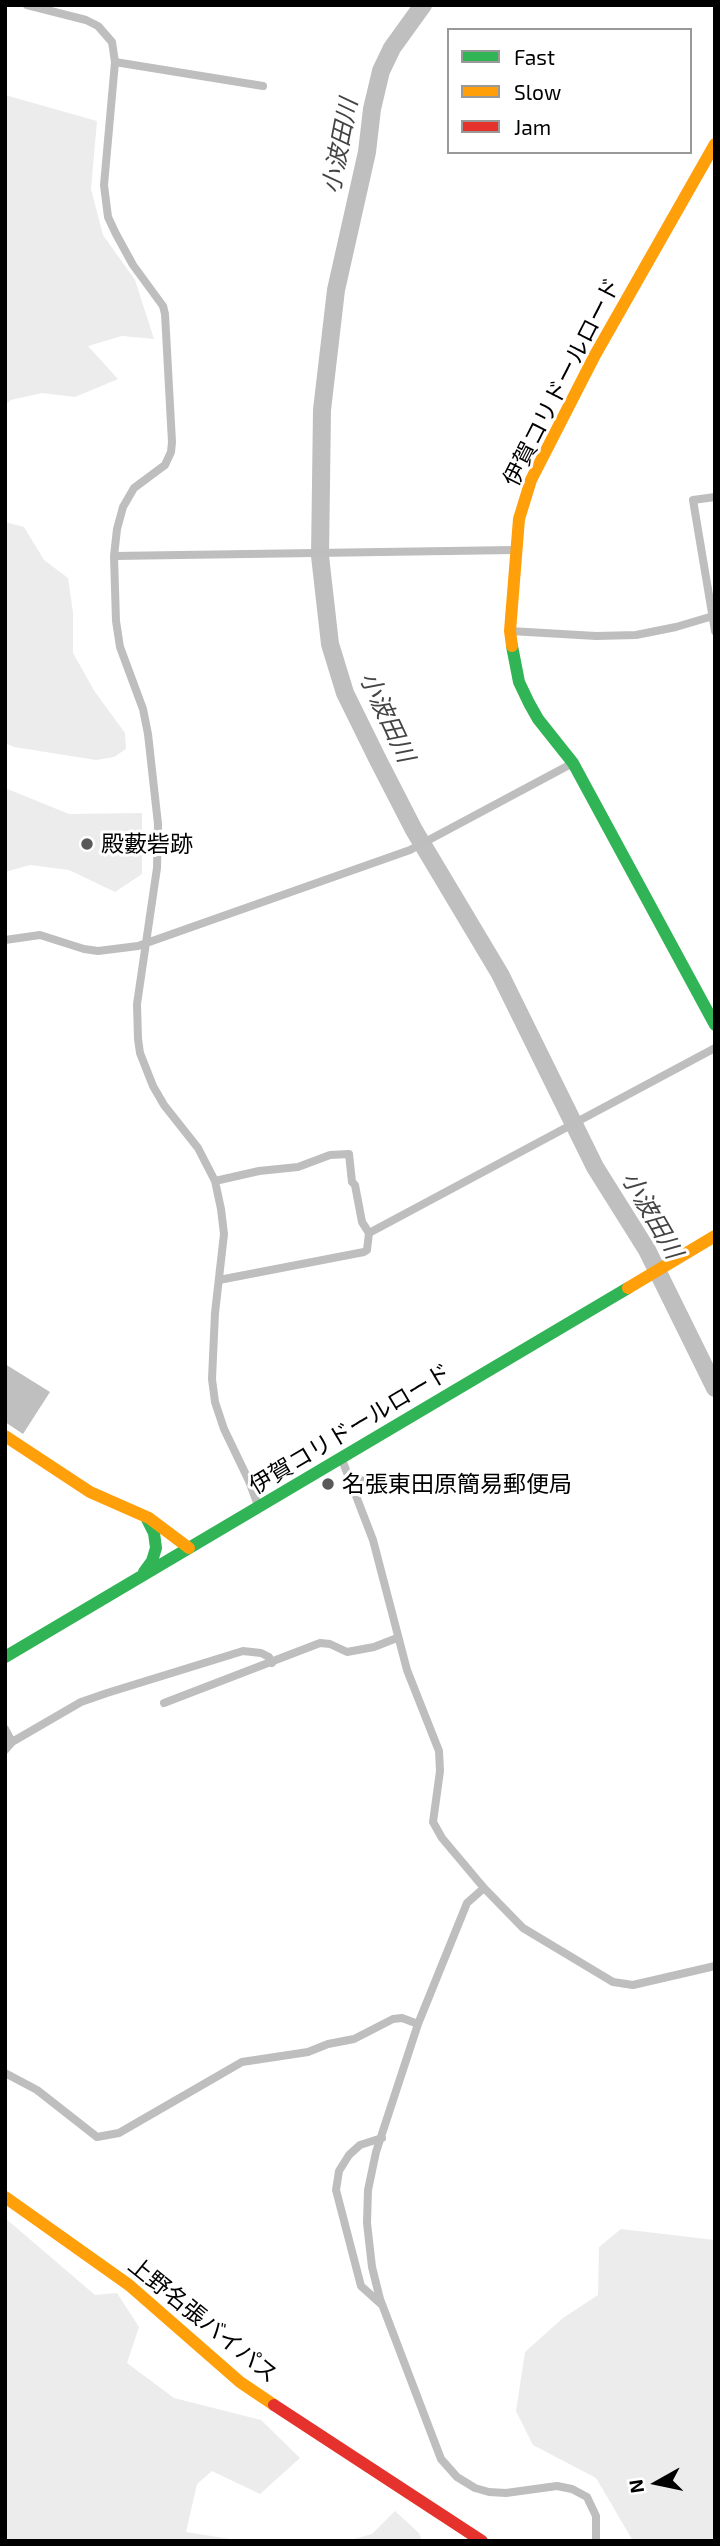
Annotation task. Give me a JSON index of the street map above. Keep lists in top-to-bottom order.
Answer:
{
  "streets": {
    "main road": ["伊賀コリドールロード", "上野名張バイパス"]
  },
  "water": ["小波田川"],
  "places": ["殿藪砦跡", "名張東田原簡易郵便局"],
  "legend": ["Fast", "Slow", "Jam"],
  "north": "left"
}
